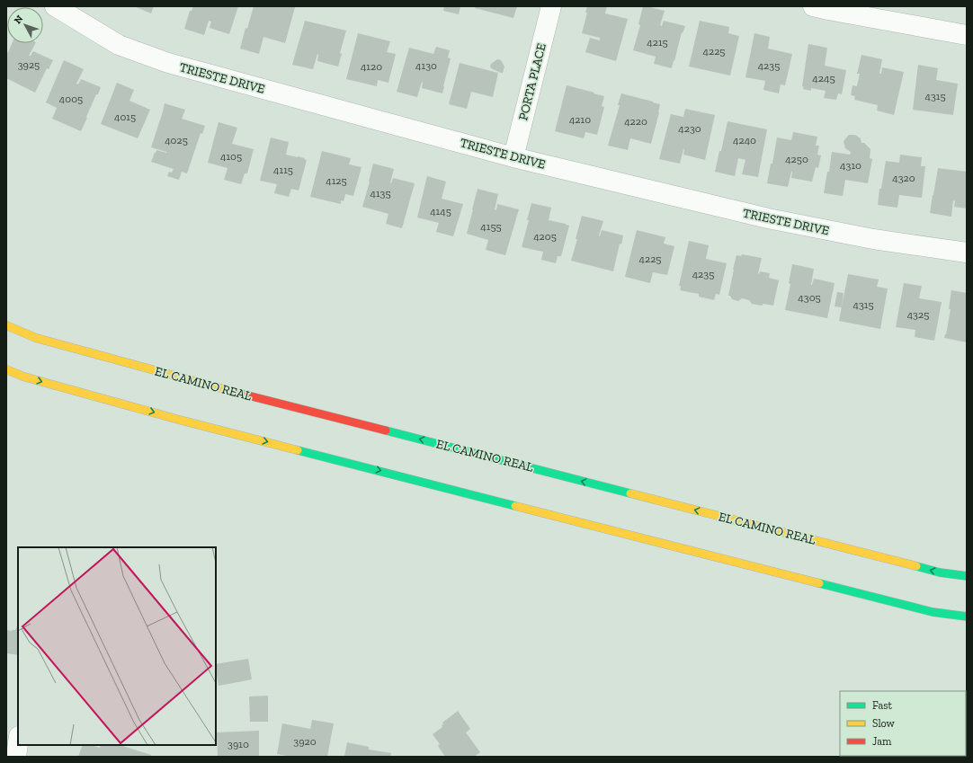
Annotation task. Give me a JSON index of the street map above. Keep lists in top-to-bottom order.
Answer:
{
  "streets": {
    "main road": ["EL CAMINO REAL"],
    "street": ["TRIESTE DRIVE", "PORTA PLACE"]
  },
  "crossings": [
    ["TRIESTE DRIVE", "PORTA PLACE"]
  ],
  "house_numbers": [
    "4215",
    "4225",
    "3925",
    "4130",
    "4235",
    "4120",
    "4245",
    "4315",
    "4005",
    "4015",
    "4210",
    "4220",
    "4230",
    "4025",
    "4240",
    "4105",
    "4250",
    "4310",
    "4115",
    "4320",
    "4125",
    "4135",
    "4145",
    "4155",
    "4205",
    "4225",
    "4235",
    "4305",
    "4315",
    "4325",
    "3920",
    "3910"
  ],
  "legend": ["Fast", "Slow", "Jam"],
  "north": "top left"
}
